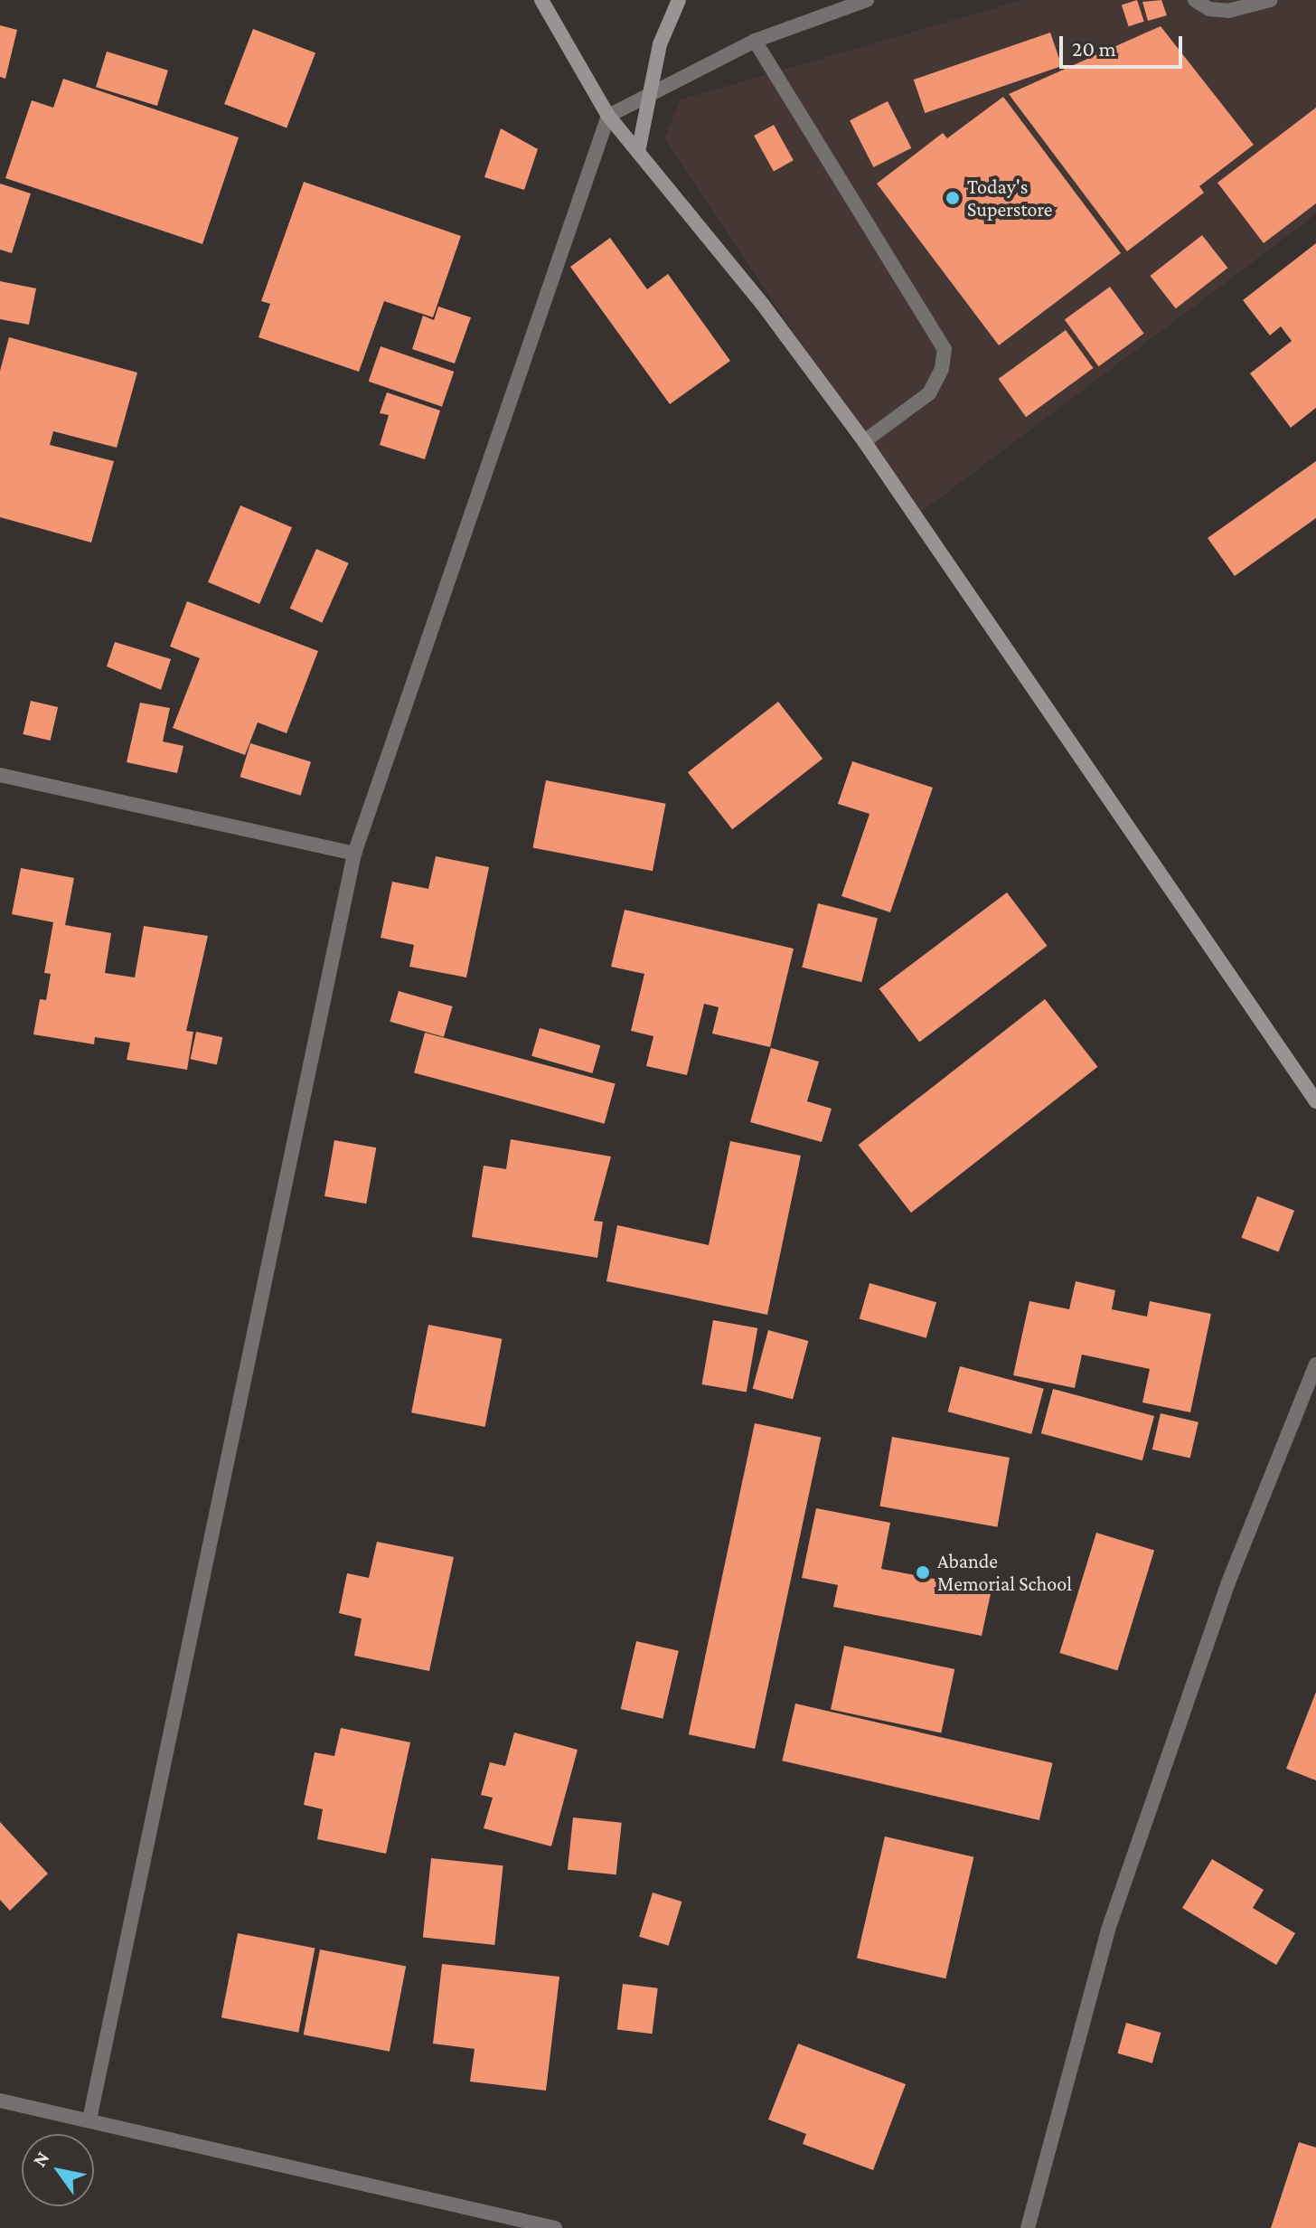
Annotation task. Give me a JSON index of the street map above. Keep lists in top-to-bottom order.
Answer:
{
  "places": ["Today's Superstore", "Abande Memorial School"],
  "scale_bar": "20 m",
  "north": "top left"
}
